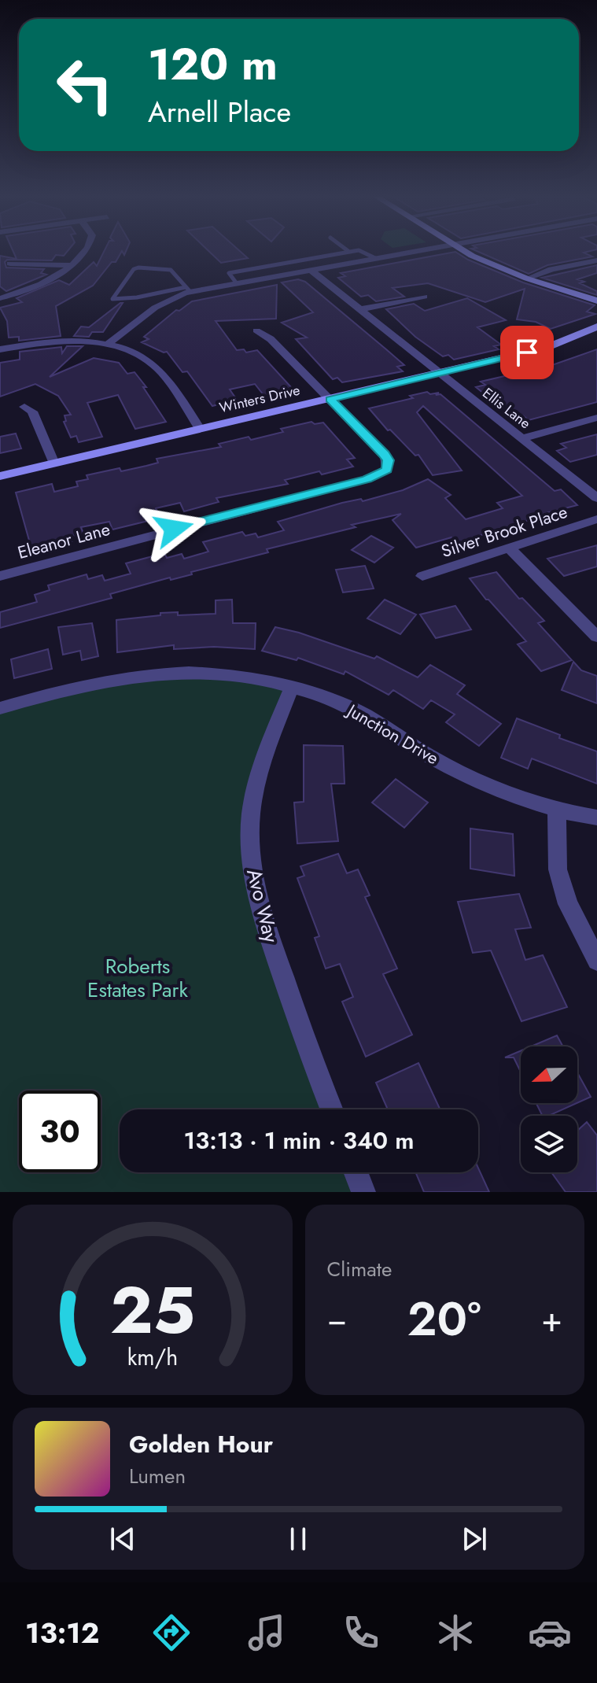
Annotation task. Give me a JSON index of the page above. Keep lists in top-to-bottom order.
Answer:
{
  "streets": {
    "street": [
      "Winters Drive",
      "Ellis Lane",
      "Silver Brook Place",
      "Eleanor Lane",
      "Junction Drive",
      "Avo Way"
    ]
  },
  "crossings": [
    ["Winters Drive", "Ellis Lane"],
    ["Winters Drive", "Eleanor Lane"],
    ["Junction Drive", "Avo Way"]
  ],
  "parks": ["Roberts Estates Park"],
  "north": "left",
  "page": {
    "turn": ["120 m", "Arnell Place"],
    "limit": "30",
    "trip": "13:13 · 1 min · 340 m",
    "tile": "Climate",
    "heat": ["−", "20°", "+"],
    "song": ["Golden Hour", "Lumen"],
    "tabs": "13:12",
    "gauge": ["25", "km/h"]
  }
}
